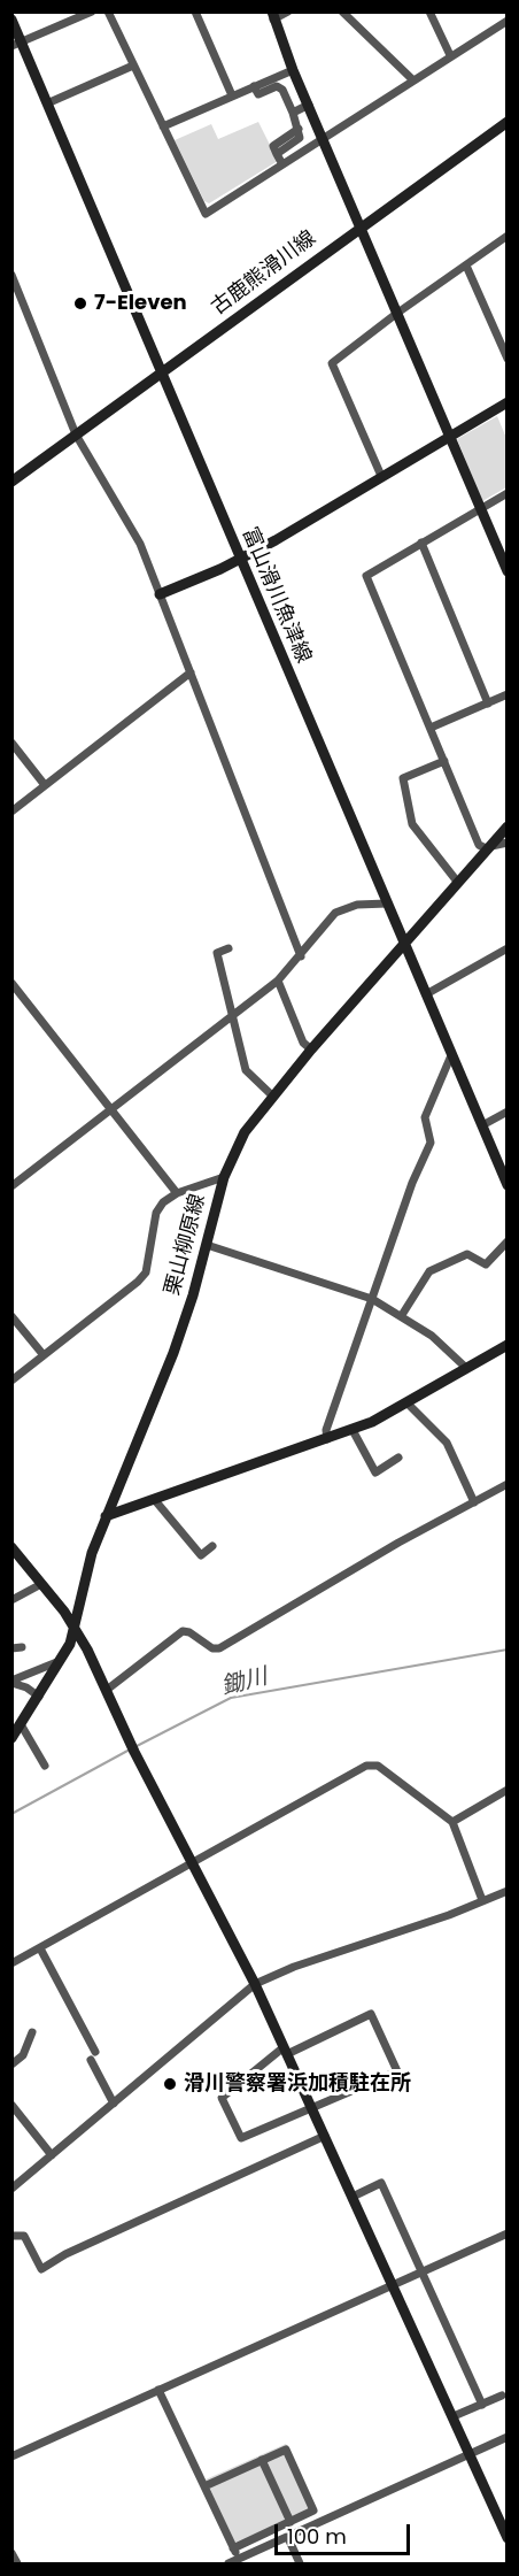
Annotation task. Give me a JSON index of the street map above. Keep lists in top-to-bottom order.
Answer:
{
  "streets": {
    "main road": ["古鹿熊滑川線", "富山滑川魚津線", "栗山柳原線"]
  },
  "crossings": [
    ["古鹿熊滑川線", "富山滑川魚津線"],
    ["富山滑川魚津線", "栗山柳原線"]
  ],
  "water": ["鋤川"],
  "places": ["7-Eleven", "滑川警察署浜加積駐在所"],
  "scale_bar": "100 m"
}
